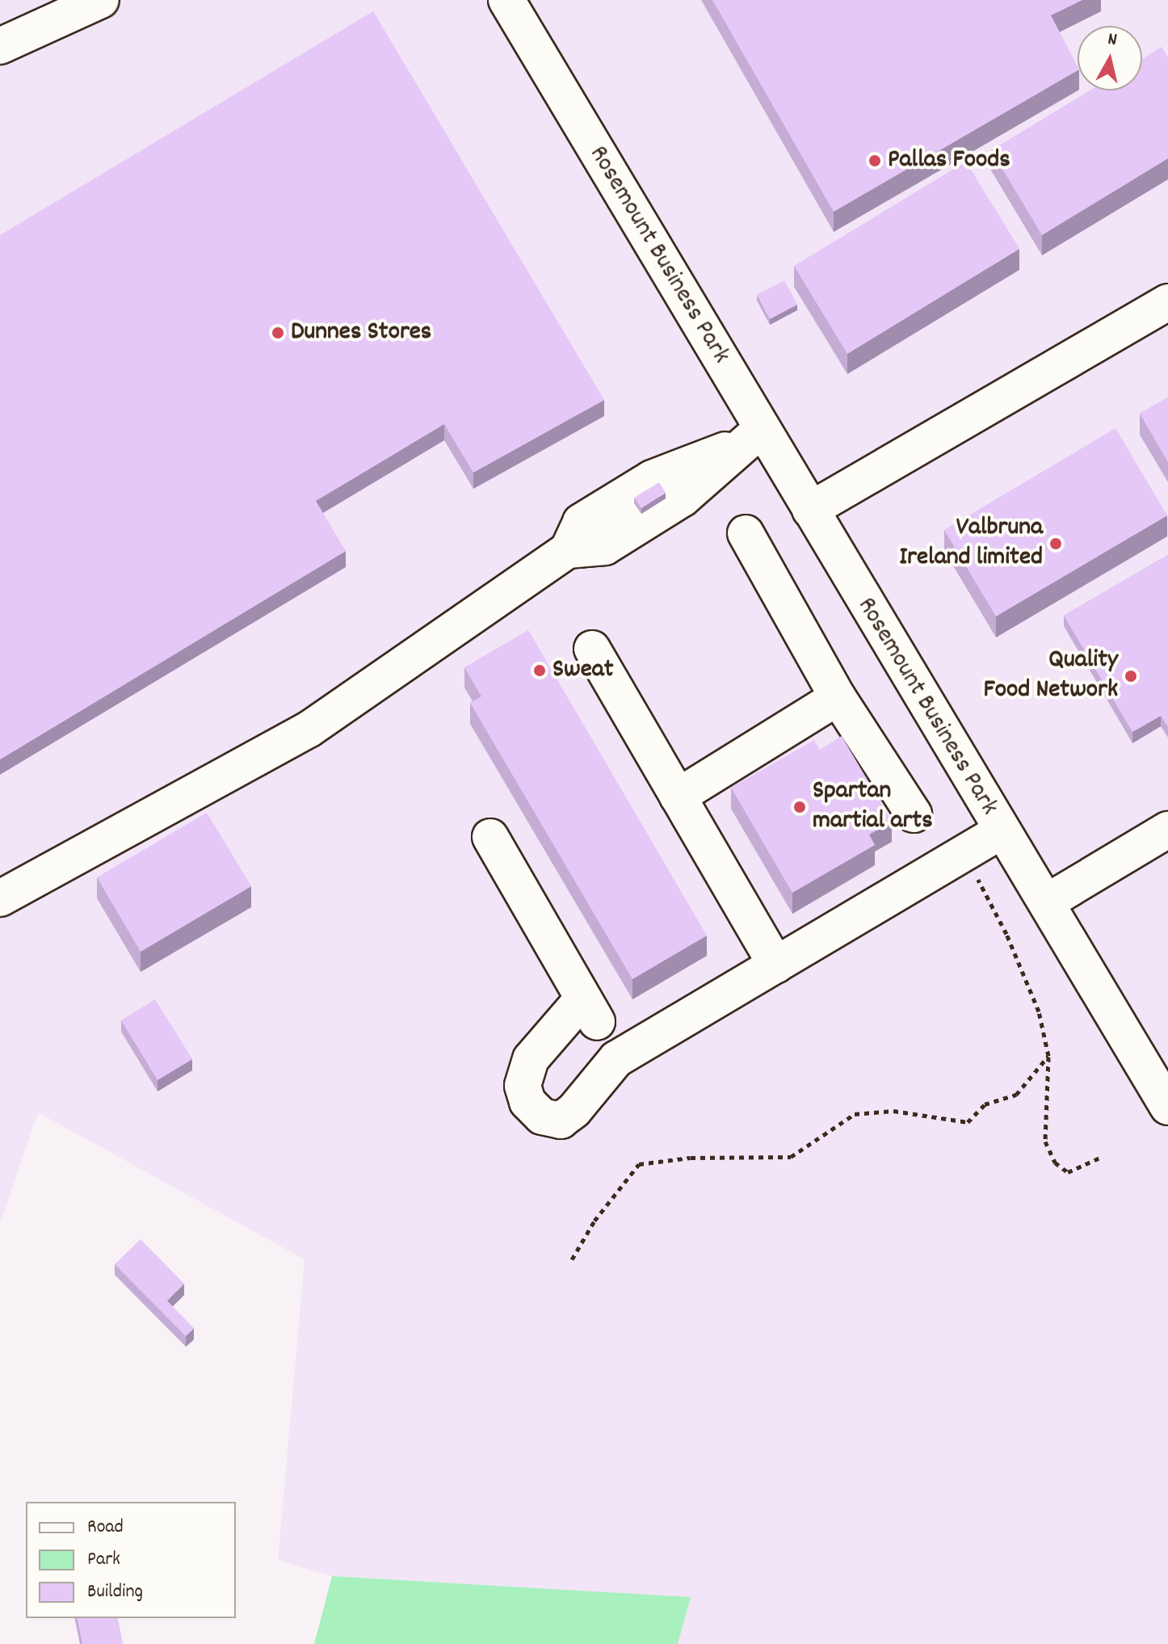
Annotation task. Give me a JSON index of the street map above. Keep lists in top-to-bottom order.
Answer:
{
  "streets": {
    "street": ["Rosemount Business Park"]
  },
  "places": [
    "Pallas Foods",
    "Dunnes Stores",
    "Valbruna Ireland limited",
    "Sweat",
    "Quality Food Network",
    "Spartan martial arts"
  ],
  "legend": ["Road", "Park", "Building"],
  "north": "top"
}
